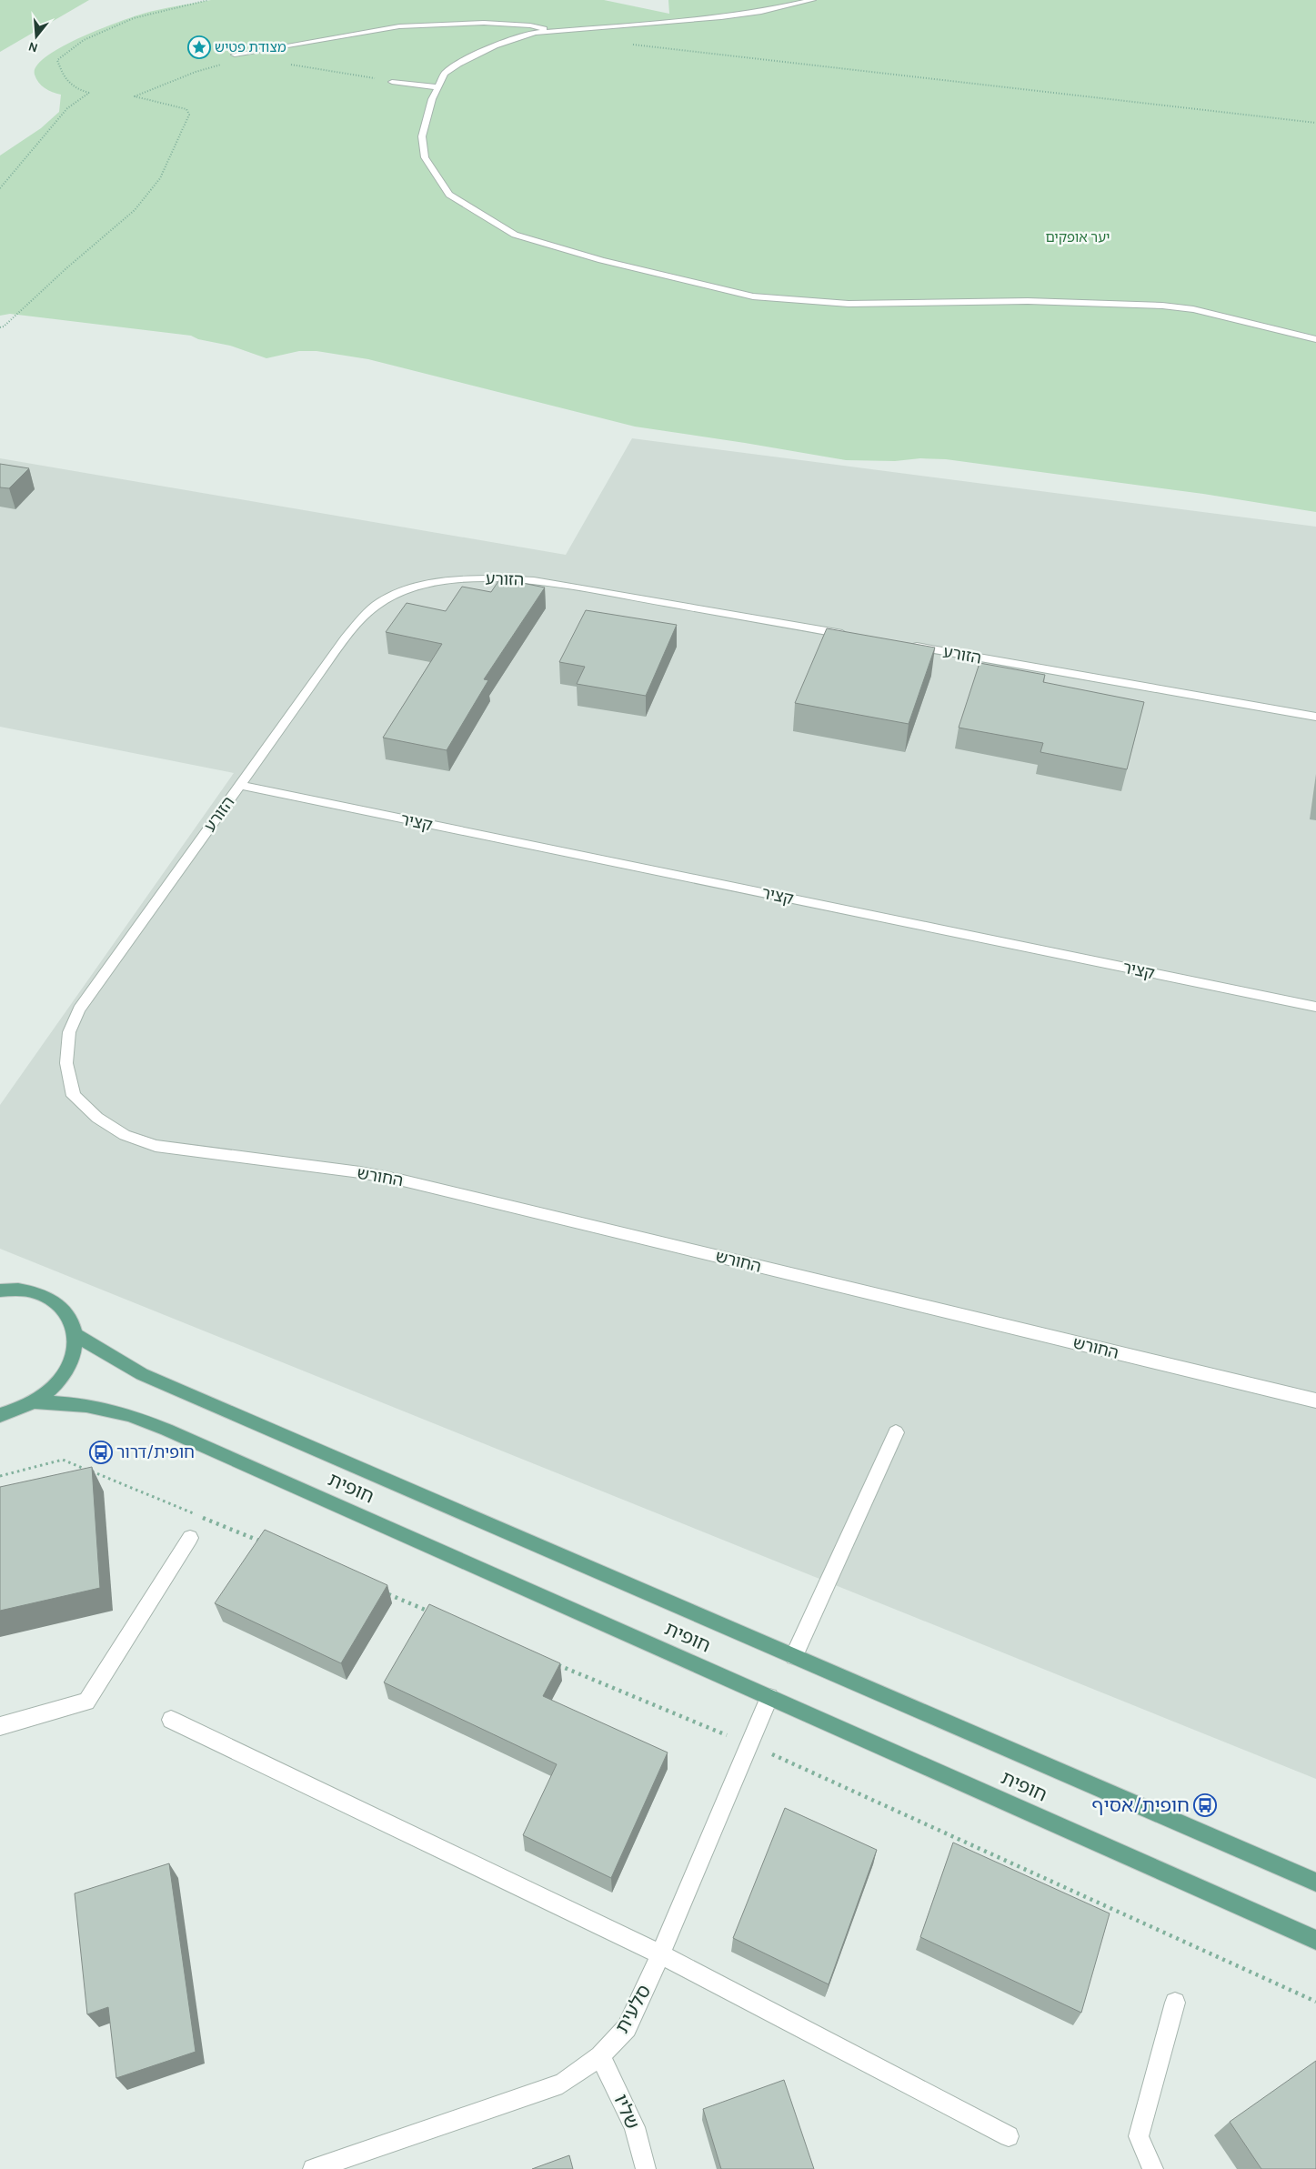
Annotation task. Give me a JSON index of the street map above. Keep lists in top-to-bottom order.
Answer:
{
  "streets": {
    "main road": ["חופית"],
    "street": [
      "הזורע",
      "קציר",
      "החורש",
      "סלעית",
      "שליו"
    ]
  },
  "crossings": [
    ["הזורע", "קציר"],
    ["הזורע", "החורש"],
    ["חופית", "סלעית"],
    ["סלעית", "שליו"]
  ],
  "parks": ["יער אופקים"],
  "places": {
    "place": ["מצודת פטיש"],
    "bus stop": ["חופית/דרור", "חופית/אסיף"]
  },
  "north": "bottom"
}
